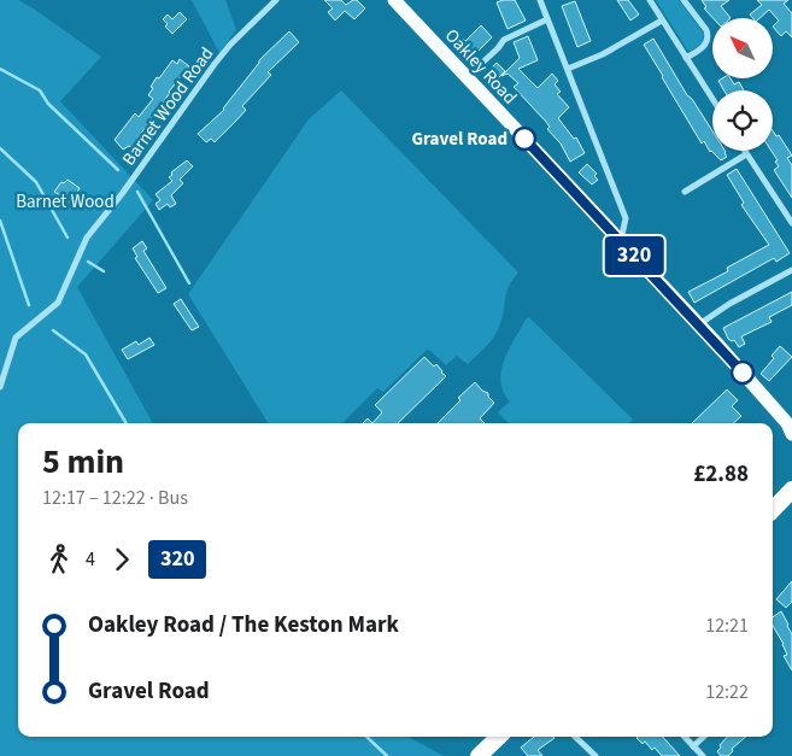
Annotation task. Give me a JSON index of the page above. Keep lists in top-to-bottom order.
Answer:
{
  "streets": {
    "main road": ["Oakley Road"],
    "street": ["Barnet Wood Road"]
  },
  "parks": ["Barnet Wood"],
  "places": ["Gravel Road"],
  "lines": ["bus line 320"],
  "north": "top left",
  "page": {
    "on_map": "320",
    "heading": ["5 min", "12:17 – 12:22 · Bus", "£2.88"],
    "legs": ["4", "320"],
    "list": [
      {
        "name": "Oakley Road / The Keston Mark",
        "value": "12:21"
      },
      {
        "name": "Gravel Road",
        "value": "12:22"
      }
    ]
  }
}
